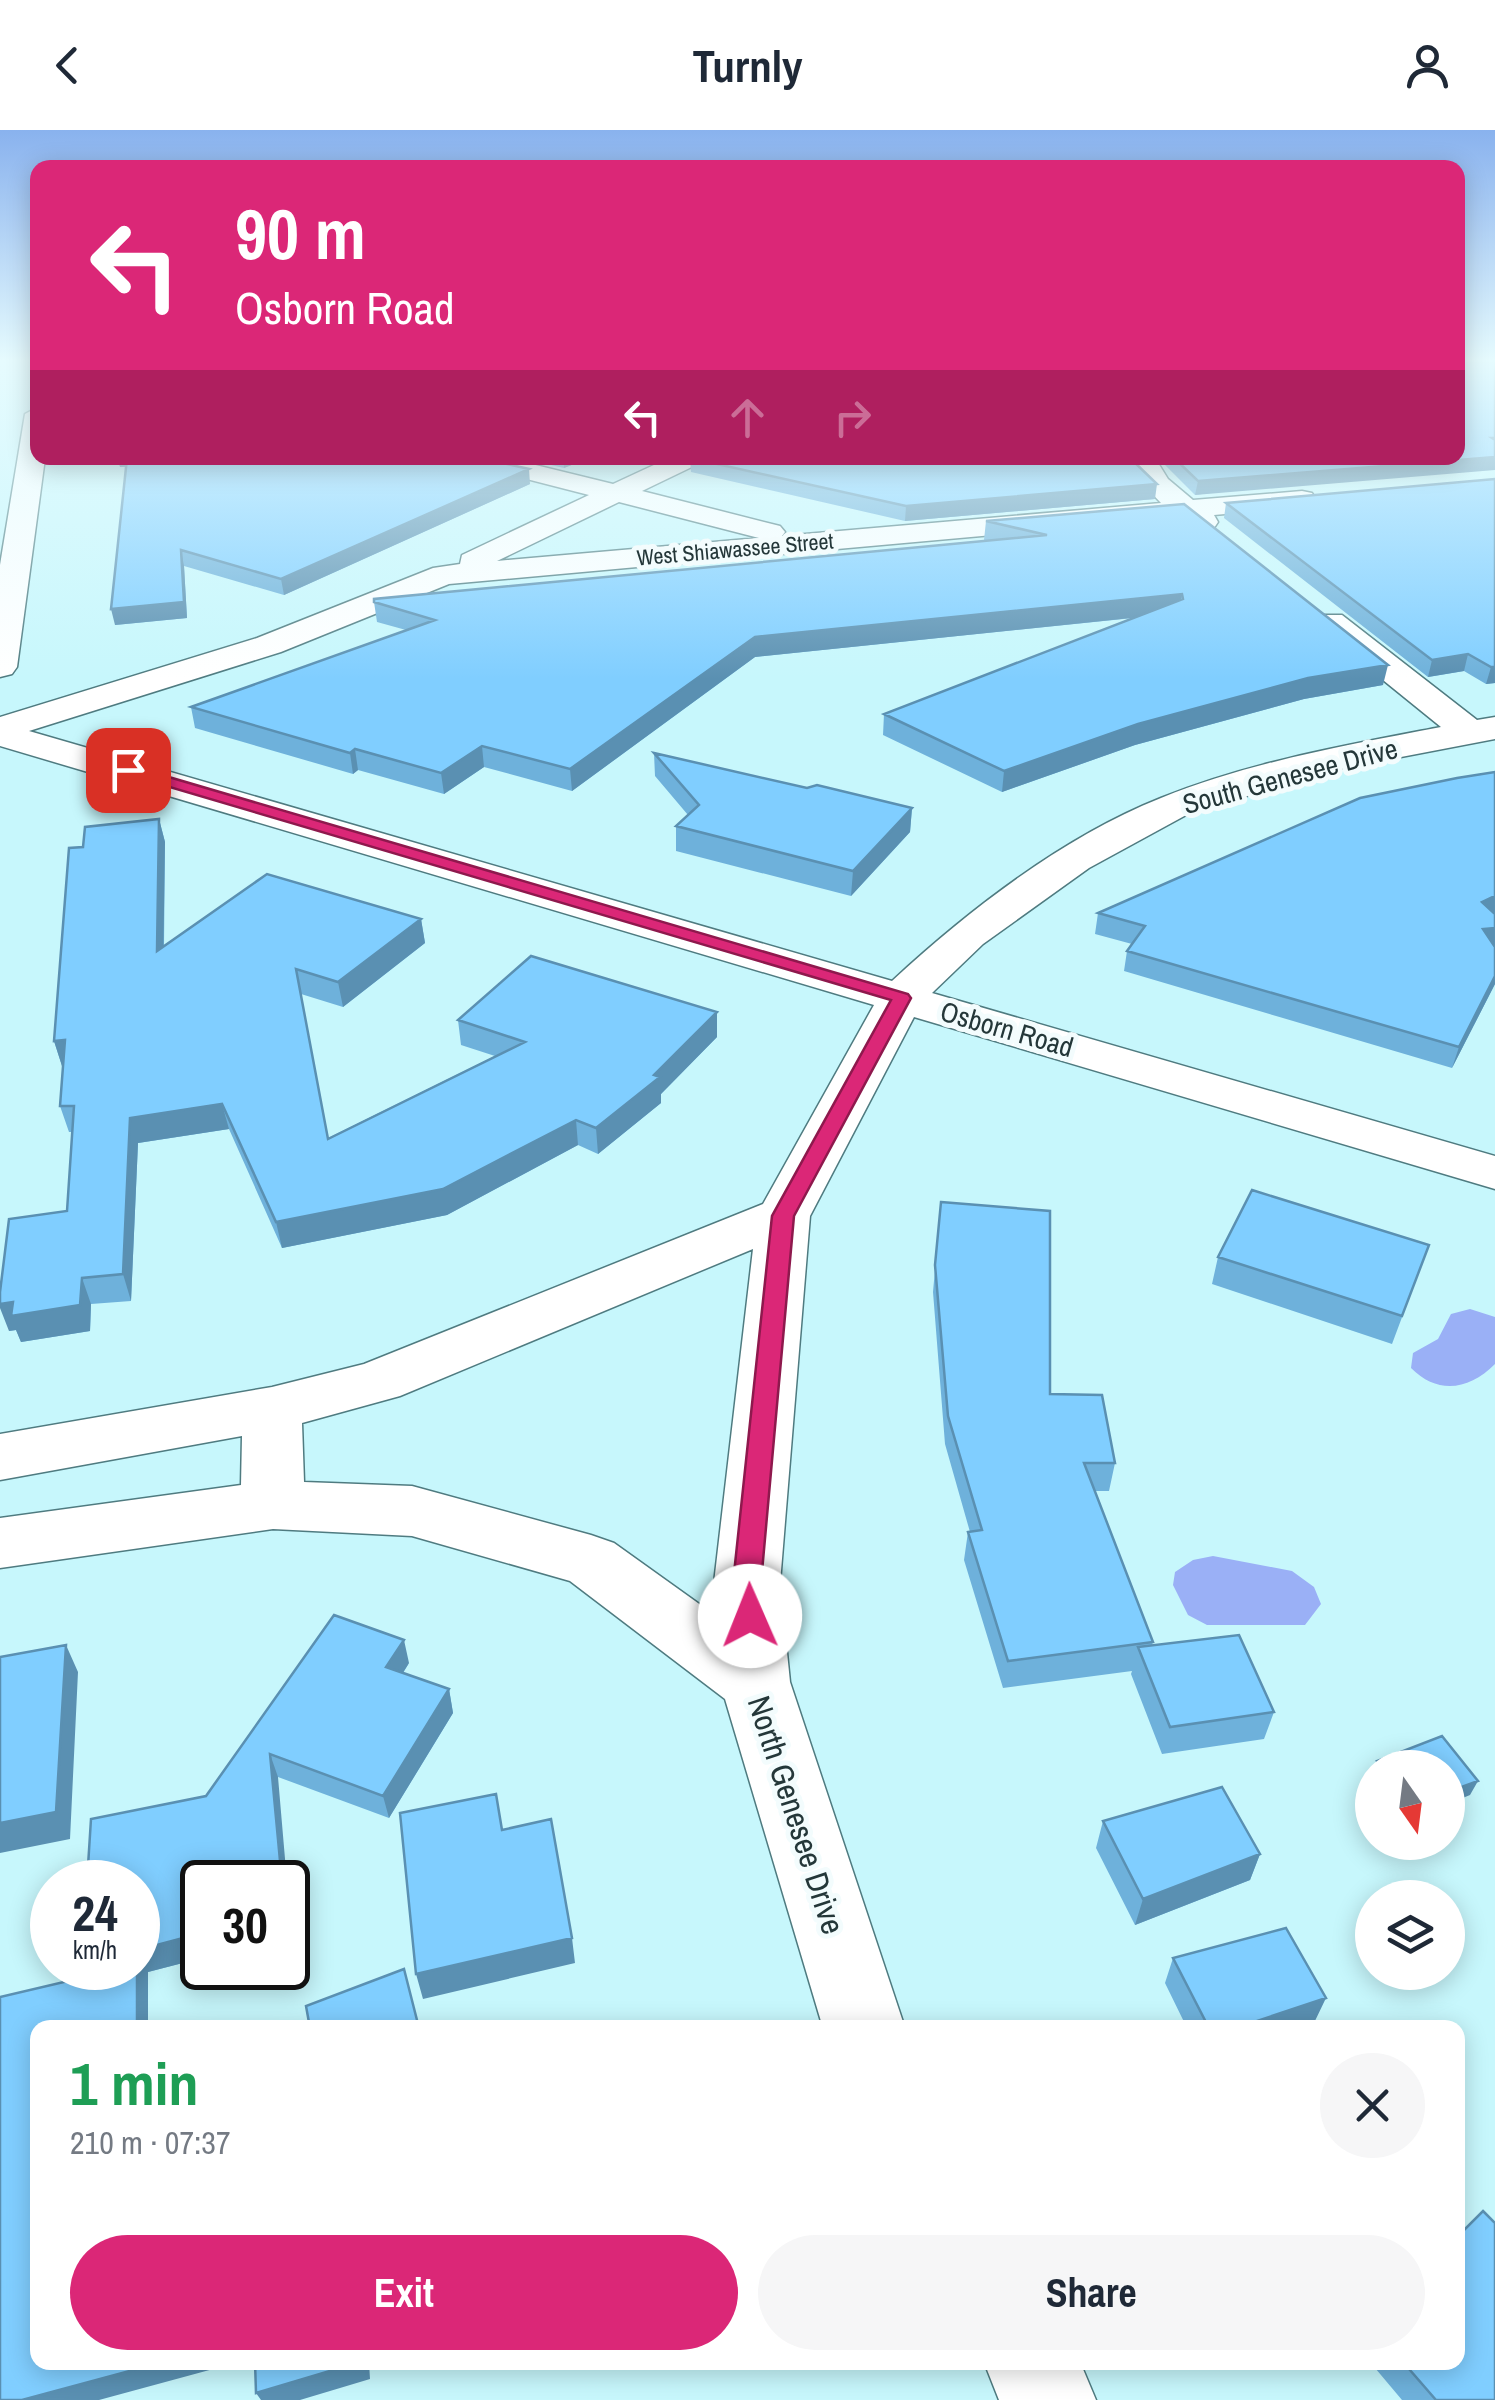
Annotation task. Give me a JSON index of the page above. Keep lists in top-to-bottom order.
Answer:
{
  "streets": {
    "street": [
      "West Shiawassee Street",
      "South Genesee Drive",
      "Osborn Road",
      "North Genesee Drive"
    ]
  },
  "crossings": [
    ["West Shiawassee Street", "Osborn Road"],
    ["South Genesee Drive", "Osborn Road"],
    ["South Genesee Drive", "North Genesee Drive"]
  ],
  "north": "bottom",
  "page": {
    "header": "Turnly",
    "turn": ["90 m", "Osborn Road"],
    "speed": "24 km/h",
    "limit": "30",
    "heading": ["1 min", "210 m · 07:37"],
    "buttons": ["Exit", "Share"]
  }
}
